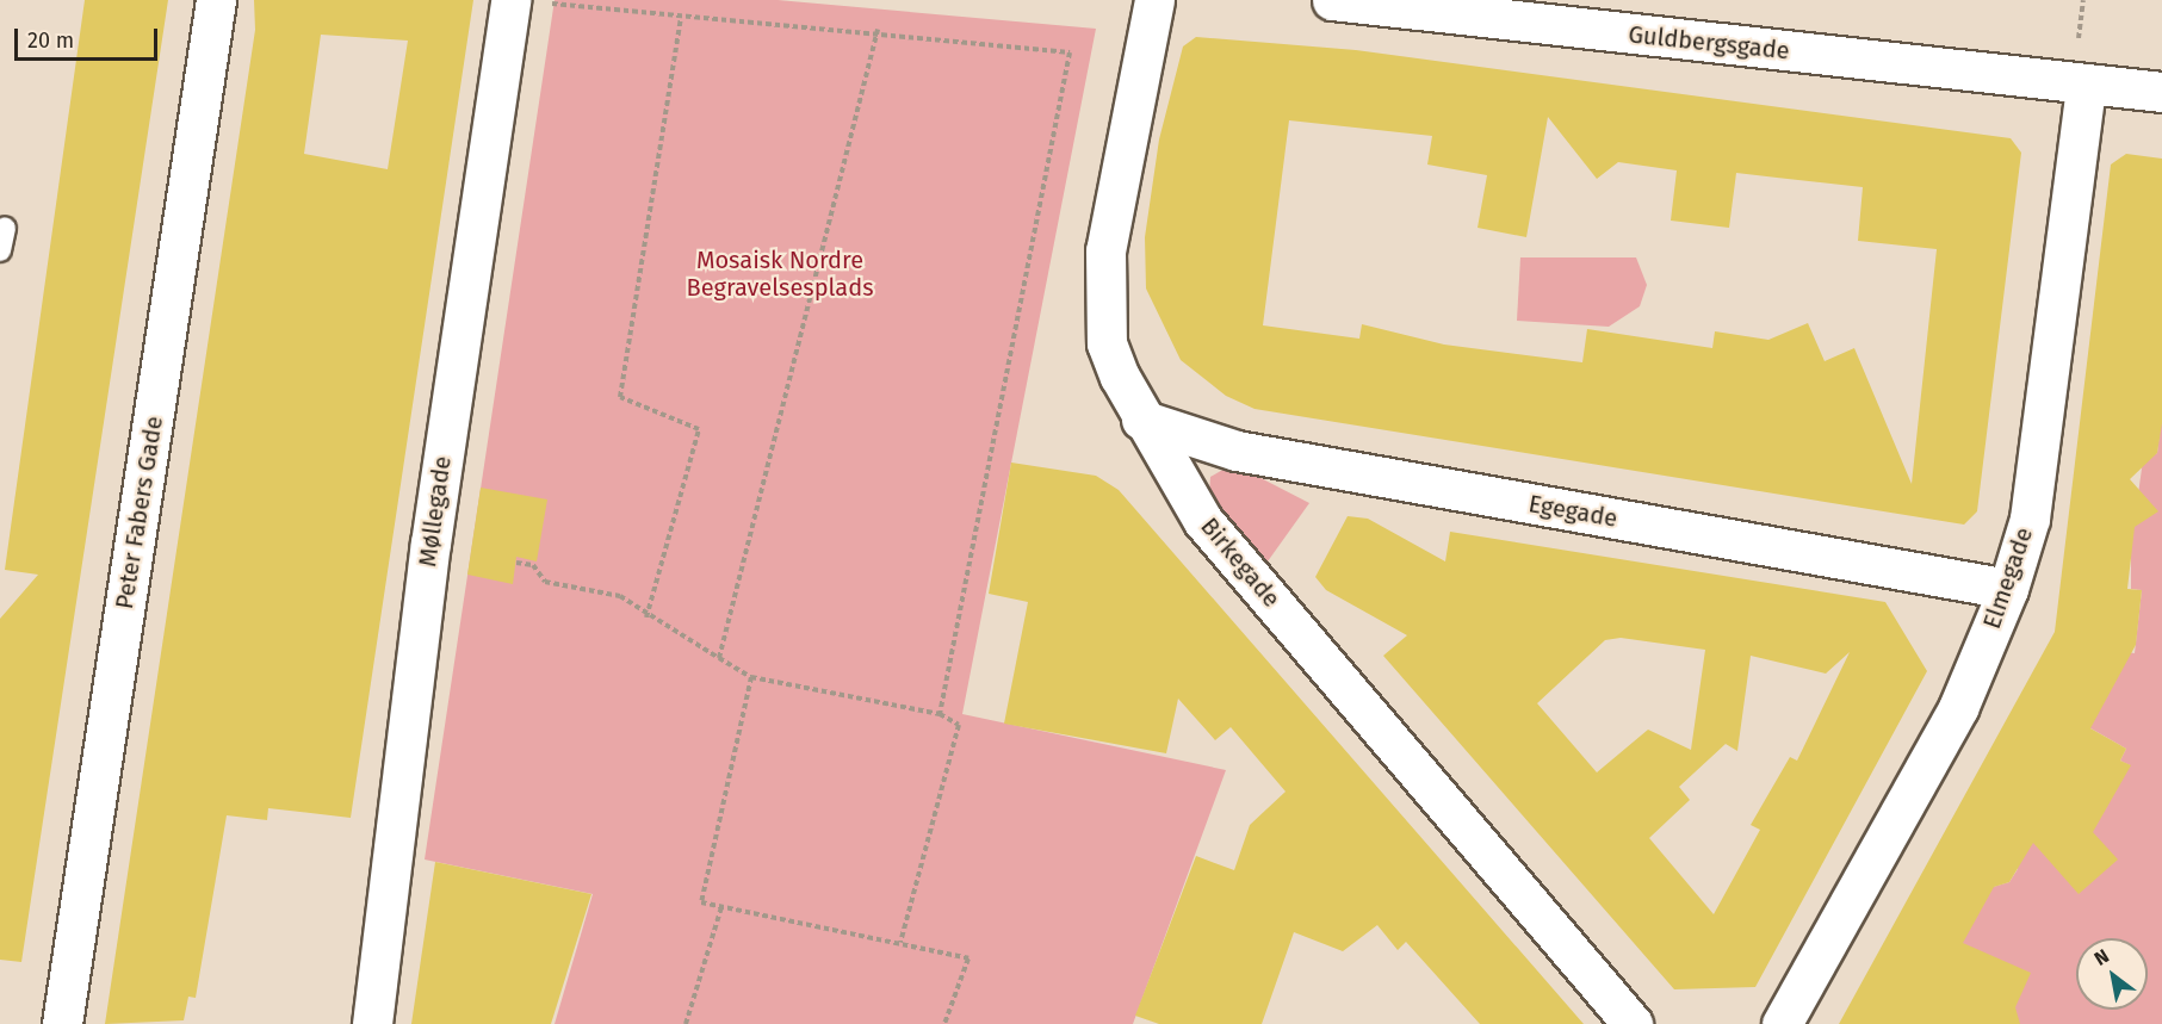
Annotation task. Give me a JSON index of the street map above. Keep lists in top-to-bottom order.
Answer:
{
  "streets": {
    "street": [
      "Guldbergsgade",
      "Møllegade",
      "Egegade",
      "Peter Fabers Gade",
      "Birkegade",
      "Elmegade"
    ]
  },
  "crossings": [
    ["Guldbergsgade", "Elmegade"],
    ["Egegade", "Birkegade"],
    ["Egegade", "Elmegade"]
  ],
  "parks": ["Mosaisk Nordre Begravelsesplads"],
  "scale_bar": "20 m",
  "north": "top left"
}
